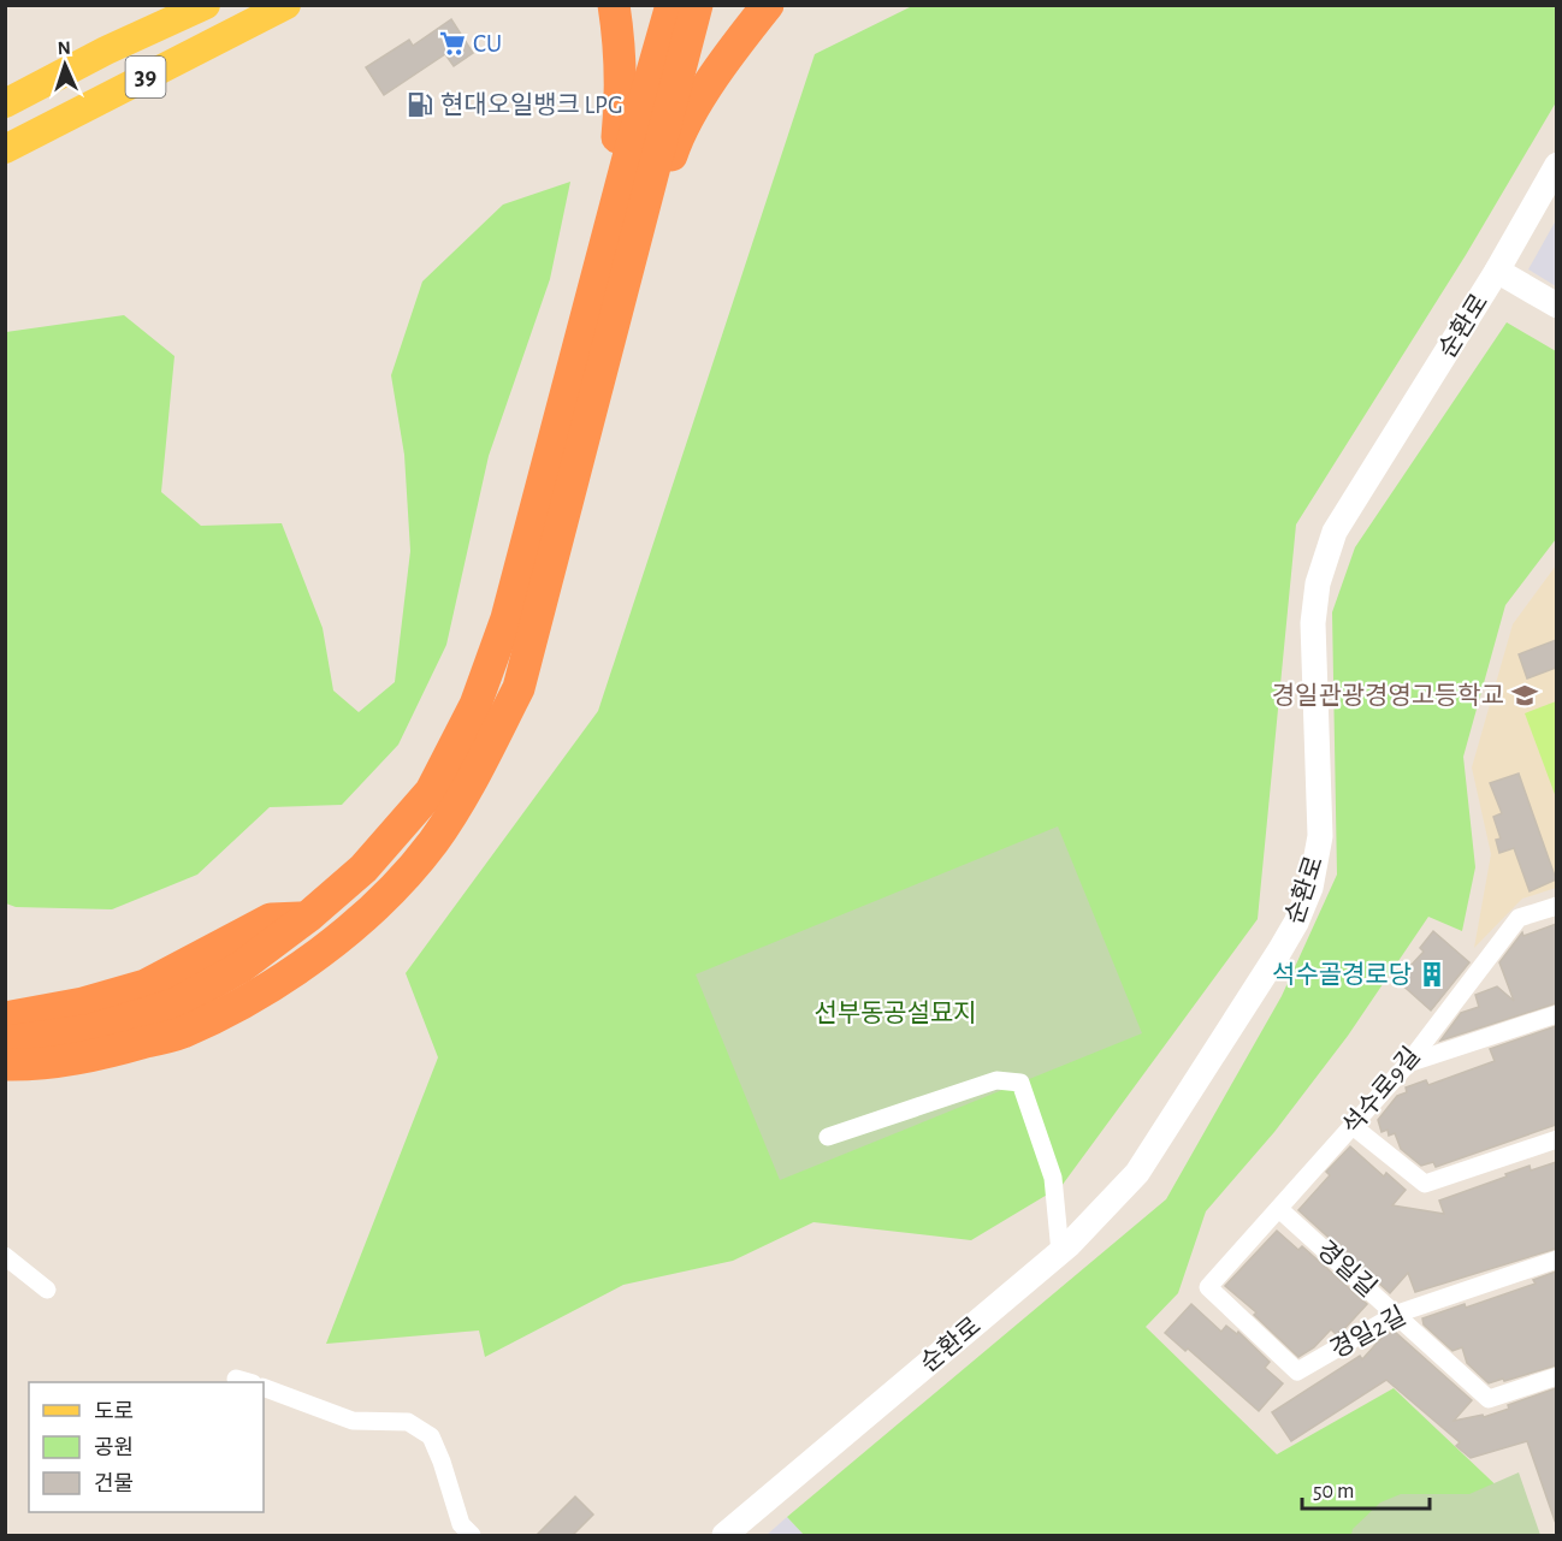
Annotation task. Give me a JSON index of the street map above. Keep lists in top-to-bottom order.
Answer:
{
  "streets": {
    "main road": ["39", "순환로"],
    "street": ["석수로9길", "경일길", "경일2길"]
  },
  "crossings": [
    ["석수로9길", "경일길"],
    ["석수로9길", "경일2길"],
    ["경일길", "경일2길"]
  ],
  "parks": ["선부동공설묘지"],
  "places": {
    "supermarket": ["CU"],
    "fuel station": ["현대오일뱅크 LPG"],
    "school or university": ["경일관광경영고등학교"],
    "building": ["석수골경로당"]
  },
  "legend": ["도로", "공원", "건물"],
  "scale_bar": "50 m",
  "north": "top"
}
